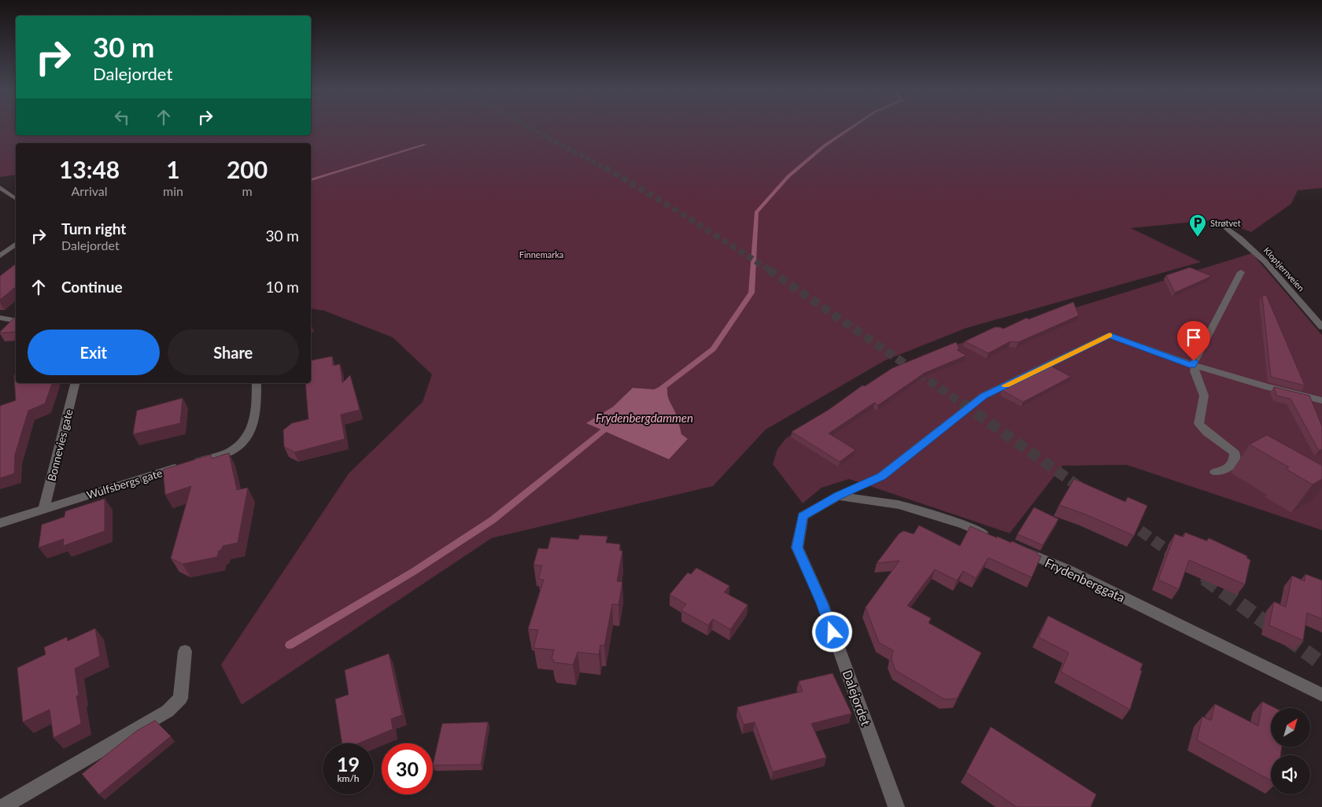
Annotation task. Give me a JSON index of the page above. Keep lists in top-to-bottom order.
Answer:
{
  "streets": {
    "street": [
      "Kloptjernveien",
      "Bonnevies gate",
      "Wulfsbergs gate",
      "Frydenberggata",
      "Dalejordet"
    ]
  },
  "crossings": [
    ["Bonnevies gate", "Wulfsbergs gate"]
  ],
  "water": ["Frydenbergdammen"],
  "parks": ["Finnemarka"],
  "places": {
    "parking": ["Strøtvet"]
  },
  "north": "top right",
  "page": {
    "turn": ["30 m", "Dalejordet"],
    "eta": [
      "13:48",
      "Arrival",
      "1",
      "min",
      "200",
      "m"
    ],
    "list": [
      {
        "name": "Turn right",
        "note": "Dalejordet",
        "value": "30 m"
      },
      {
        "name": "Continue",
        "value": "10 m"
      }
    ],
    "buttons": ["Exit", "Share"],
    "speed": "19 km/h",
    "limit": "30"
  }
}
